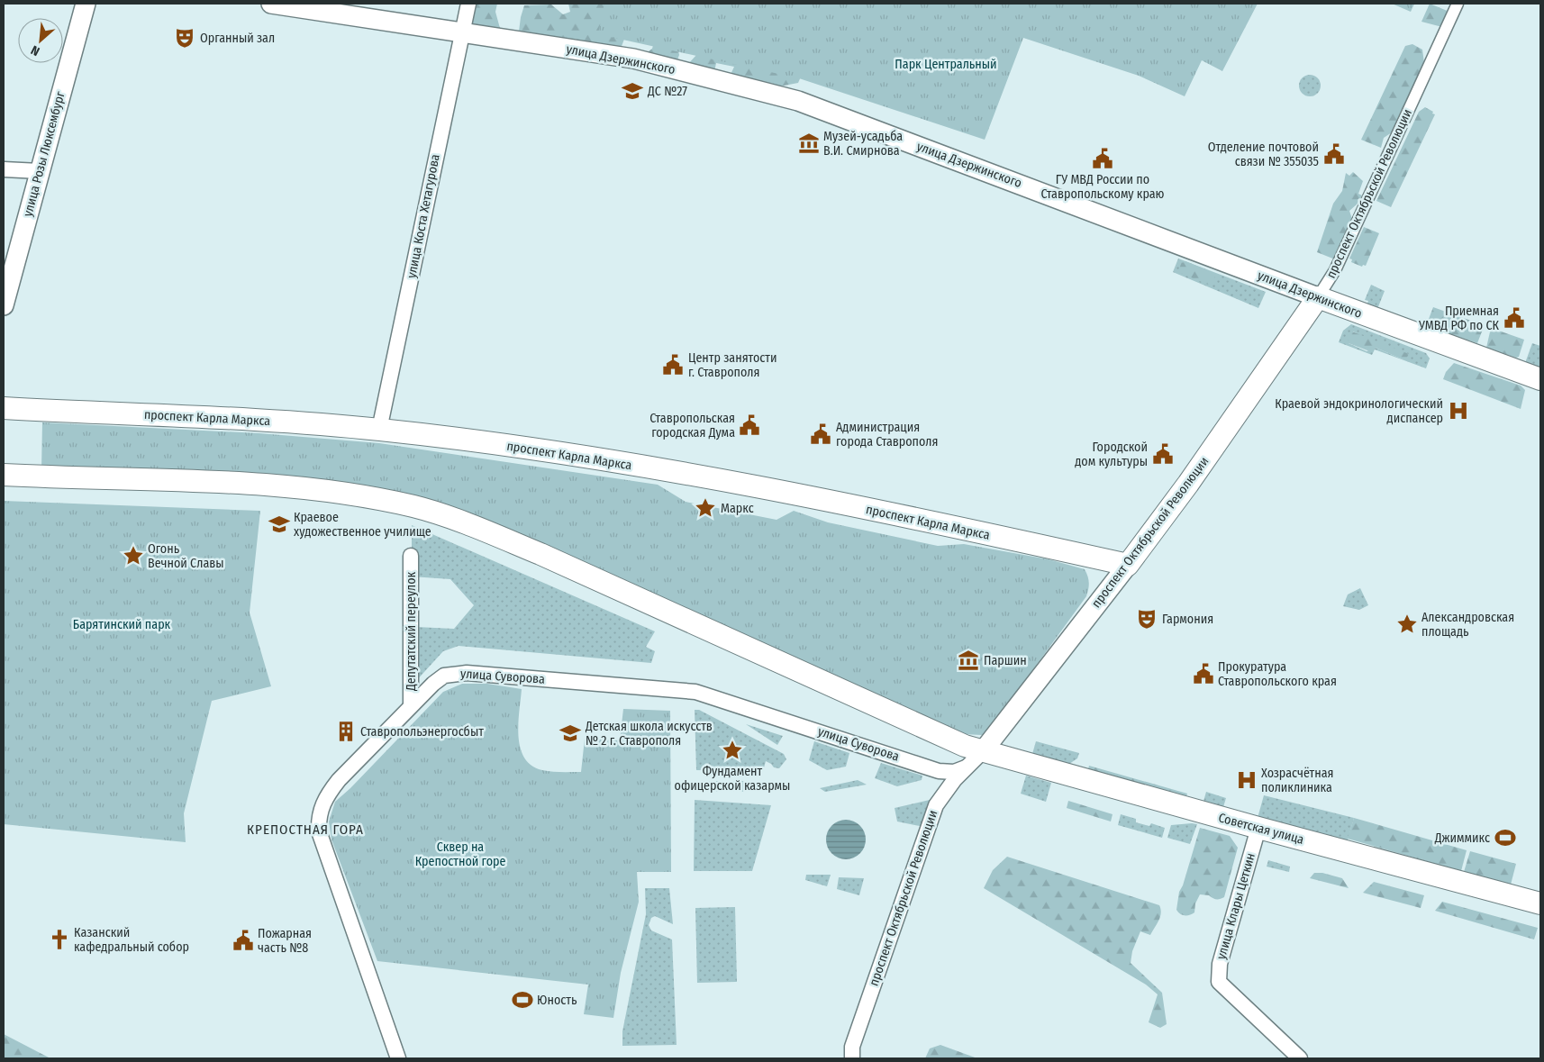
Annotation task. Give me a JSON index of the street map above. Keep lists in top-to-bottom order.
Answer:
{
  "streets": {
    "main road": [
      "улица Дзержинского",
      "проспект Октябрьской Революции",
      "проспект Карла Маркса",
      "Советская улица"
    ],
    "street": [
      "улица Розы Люксембург",
      "улица Коста Хетагурова",
      "Депутатский переулок",
      "улица Суворова",
      "улица Клары Цеткин"
    ]
  },
  "crossings": [
    ["улица Дзержинского", "проспект Октябрьской Революции"],
    ["улица Дзержинского", "улица Коста Хетагурова"],
    ["проспект Октябрьской Революции", "проспект Карла Маркса"],
    ["проспект Октябрьской Революции", "улица Суворова"],
    ["проспект Октябрьской Революции", "Советская улица"],
    ["улица Коста Хетагурова", "проспект Карла Маркса"],
    ["Депутатский переулок", "улица Суворова"],
    ["Советская улица", "улица Клары Цеткин"]
  ],
  "districts": ["КРЕПОСТНАЯ ГОРА"],
  "parks": ["Парк Центральный", "Барятинский парк", "Сквер на Крепостной горе"],
  "places": {
    "theatre": ["Органный зал", "Гармония"],
    "school or university": ["ДС №27", "Краевое художественное училище", "Детская школа искусств № 2 г. Ставрополя"],
    "museum": ["Музей-усадьба В.И. Смирнова", "Паршин"],
    "public building": [
      "Отделение почтовой связи № 355035",
      "ГУ МВД России по Ставропольскому краю",
      "Приемная УМВД РФ по СК",
      "Центр занятости г. Ставрополя",
      "Ставропольская городская Дума",
      "Администрация города Ставрополя",
      "Городской дом культуры",
      "Прокуратура Ставропольского края",
      "Пожарная часть №8"
    ],
    "hospital": ["Краевой эндокринологический диспансер", "Хозрасчётная поликлиника"],
    "place": [
      "Маркс",
      "Огонь Вечной Славы",
      "Александровская площадь",
      "Фундамент офицерской казармы"
    ],
    "building": ["Ставропольэнергосбыт"],
    "sports": ["Джиммикс", "Юность"],
    "church": ["Казанский кафедральный собор"]
  },
  "north": "bottom left"
}
